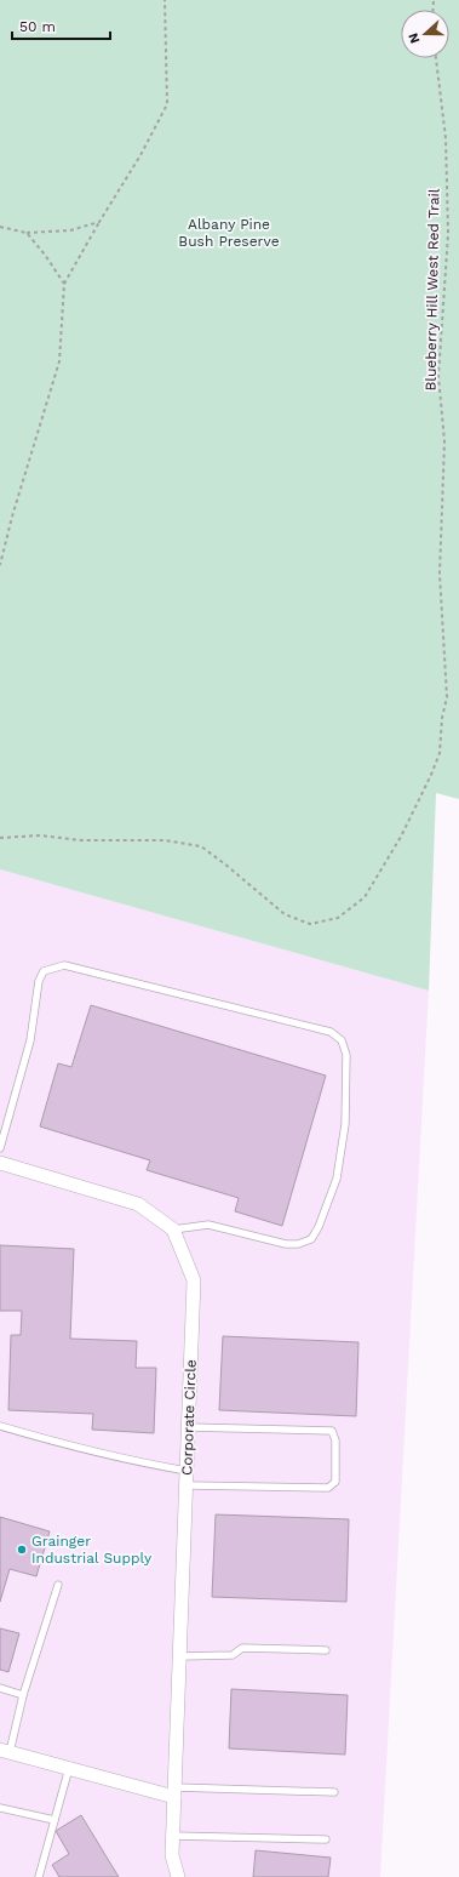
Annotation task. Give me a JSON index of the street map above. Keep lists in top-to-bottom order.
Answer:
{
  "streets": {
    "street": ["Corporate Circle"],
    "path": ["Blueberry Hill West Red Trail"]
  },
  "parks": ["Albany Pine Bush Preserve"],
  "places": ["Grainger Industrial Supply"],
  "scale_bar": "50 m",
  "north": "left"
}
